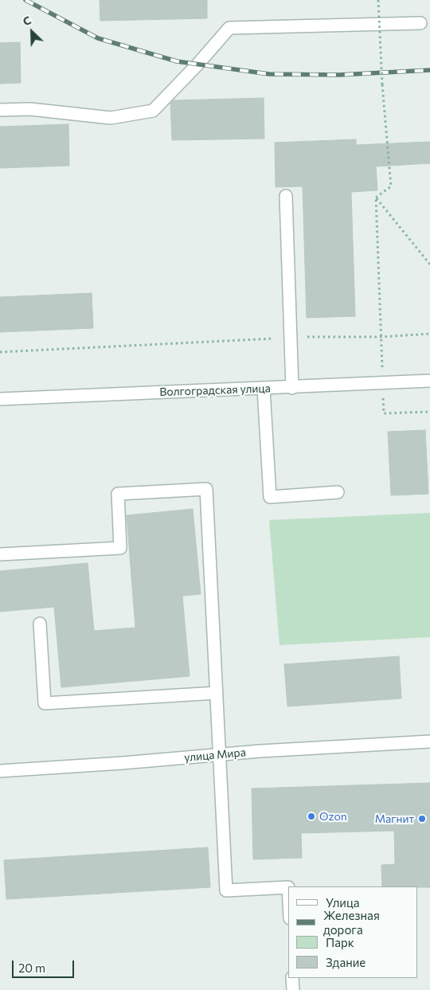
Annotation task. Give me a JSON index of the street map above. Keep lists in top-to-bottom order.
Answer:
{
  "streets": {
    "street": ["Волгоградская улица", "улица Мира"]
  },
  "places": ["Ozon", "Магнит"],
  "legend": [
    "Улица",
    "Железная дорога",
    "Парк",
    "Здание"
  ],
  "scale_bar": "20 m",
  "north": "top left"
}
